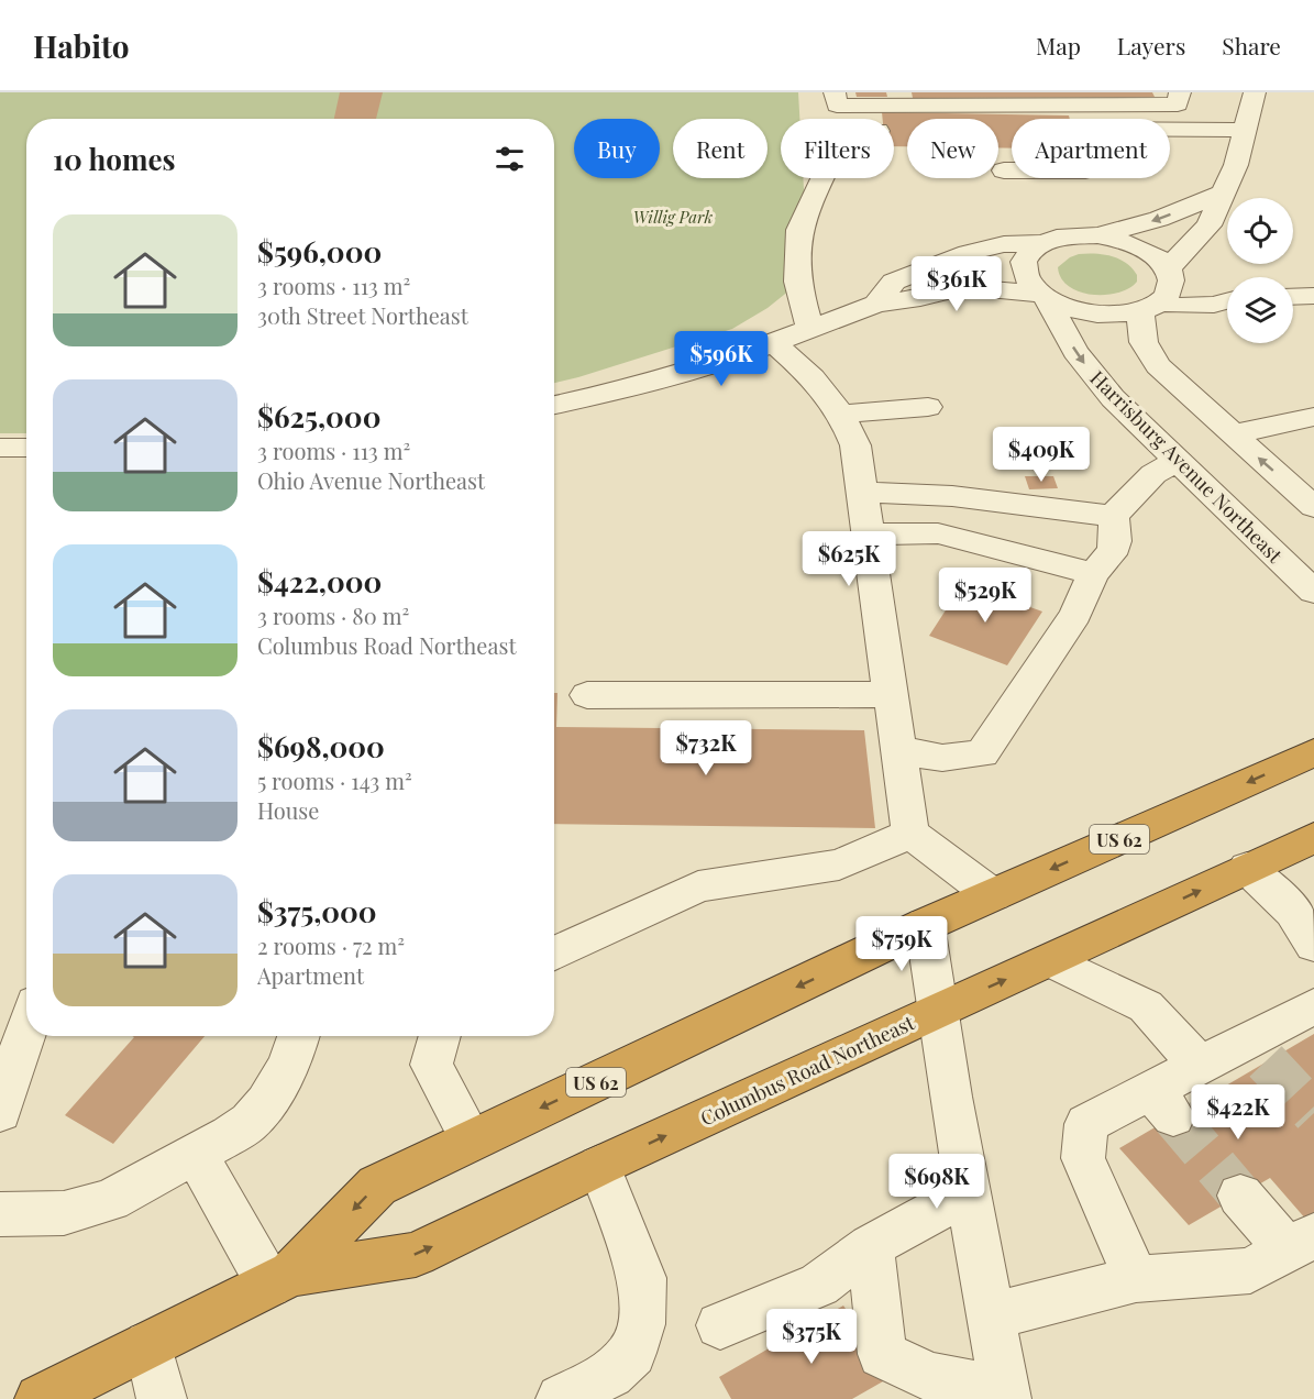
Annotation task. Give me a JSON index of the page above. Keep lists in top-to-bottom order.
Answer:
{
  "streets": {
    "highway": ["US 62", "Columbus Road Northeast"],
    "street": ["Harrisburg Avenue Northeast"]
  },
  "parks": ["Willig Park"],
  "page": {
    "header": "Habito",
    "nav": ["Map", "Layers", "Share"],
    "chip": [
      "Buy",
      "Rent",
      "Filters",
      "New",
      "Apartment"
    ],
    "heading": "10 homes",
    "list": [
      {
        "name": "$596,000",
        "note": "3 rooms · 113 m² · 30th Street Northeast"
      },
      {
        "name": "$625,000",
        "note": "3 rooms · 113 m² · Ohio Avenue Northeast"
      },
      {
        "name": "$422,000",
        "note": "3 rooms · 80 m² · Columbus Road Northeast"
      },
      {
        "name": "$698,000",
        "note": "5 rooms · 143 m² · House"
      },
      {
        "name": "$375,000",
        "note": "2 rooms · 72 m² · Apartment"
      }
    ],
    "price": [
      "$361K",
      "$596K",
      "$409K",
      "$625K",
      "$529K",
      "$732K",
      "$759K",
      "$422K",
      "$698K",
      "$375K"
    ]
  }
}
